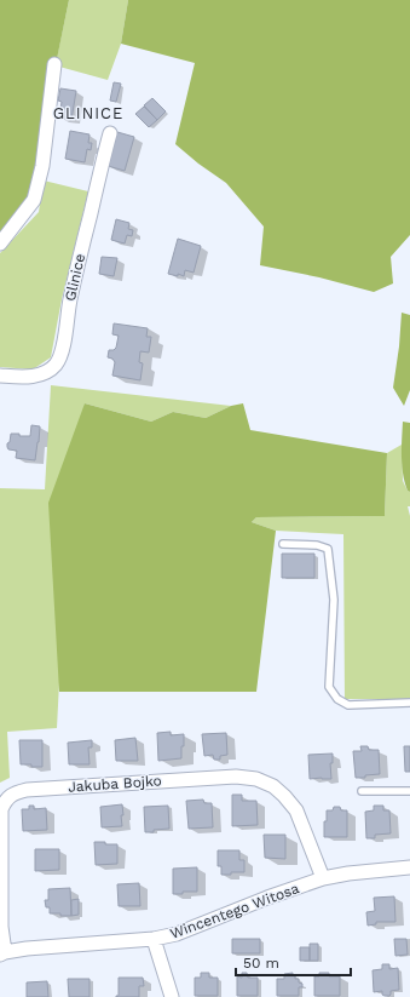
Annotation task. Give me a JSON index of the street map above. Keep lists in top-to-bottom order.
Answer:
{
  "streets": {
    "street": ["Glinice", "Jakuba Bojko", "Wincentego Witosa"]
  },
  "crossings": [
    ["Jakuba Bojko", "Wincentego Witosa"]
  ],
  "districts": ["GLINICE"],
  "scale_bar": "50 m"
}
